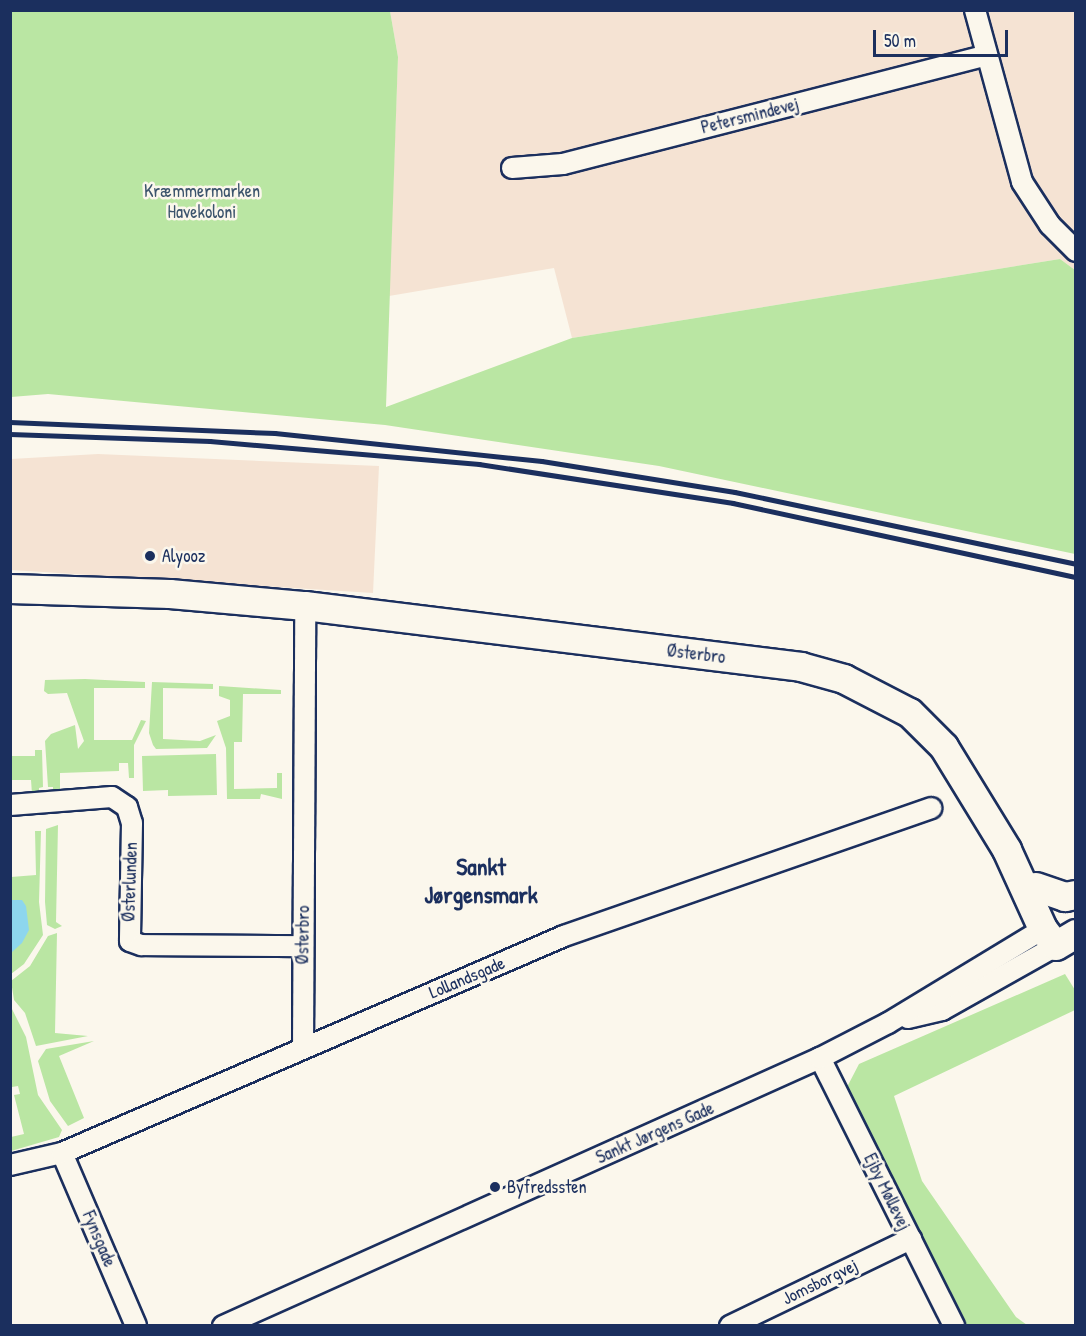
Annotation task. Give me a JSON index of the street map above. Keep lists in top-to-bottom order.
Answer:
{
  "streets": {
    "street": [
      "Petersmindevej",
      "Østerbro",
      "Østerlunden",
      "Lollandsgade",
      "Sankt Jørgens Gade",
      "Ejby Møllevej",
      "Fynsgade",
      "Jomsborgvej"
    ]
  },
  "crossings": [
    ["Østerbro", "Østerlunden"],
    ["Østerbro", "Lollandsgade"],
    ["Østerbro", "Sankt Jørgens Gade"],
    ["Lollandsgade", "Fynsgade"],
    ["Sankt Jørgens Gade", "Ejby Møllevej"],
    ["Ejby Møllevej", "Jomsborgvej"]
  ],
  "districts": ["Sankt Jørgensmark"],
  "parks": ["Kræmmermarken Havekoloni"],
  "places": ["Alyooz", "Byfredssten"],
  "scale_bar": "50 m"
}
